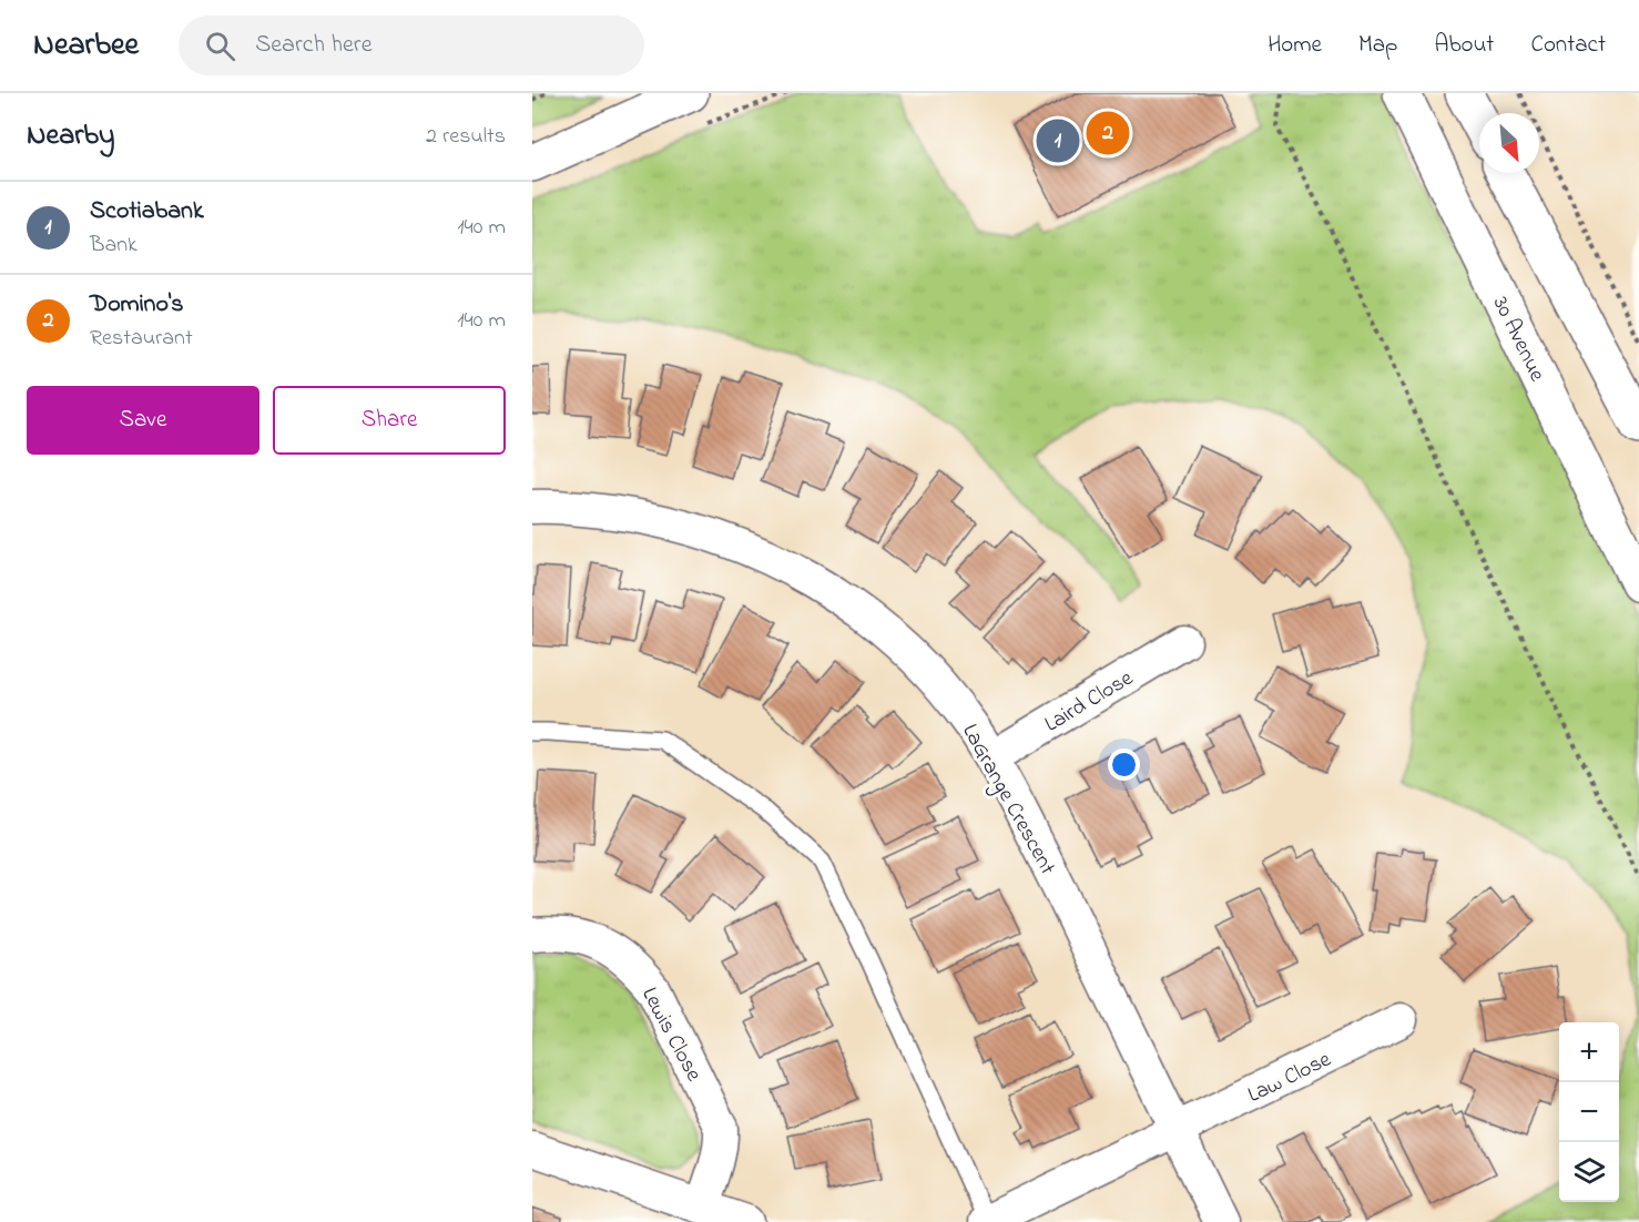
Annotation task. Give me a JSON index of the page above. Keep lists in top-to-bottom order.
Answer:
{
  "streets": {
    "main road": ["30 Avenue"],
    "street": [
      "Laird Close",
      "LaGrange Crescent",
      "Lewis Close",
      "Law Close"
    ]
  },
  "crossings": [
    ["Laird Close", "LaGrange Crescent"],
    ["LaGrange Crescent", "Law Close"]
  ],
  "north": "bottom right",
  "page": {
    "header": "Nearbee",
    "search": "Search here",
    "nav": [
      "Home",
      "Map",
      "About",
      "Contact"
    ],
    "heading": ["Nearby", "2 results"],
    "pins": ["2", "1"],
    "list": [
      {
        "mark": "1",
        "name": "Scotiabank",
        "note": "Bank",
        "value": "140 m"
      },
      {
        "mark": "2",
        "name": "Domino's",
        "note": "Restaurant",
        "value": "140 m"
      }
    ],
    "buttons": ["Save", "Share"],
    "map_buttons": ["+", "−"]
  }
}
